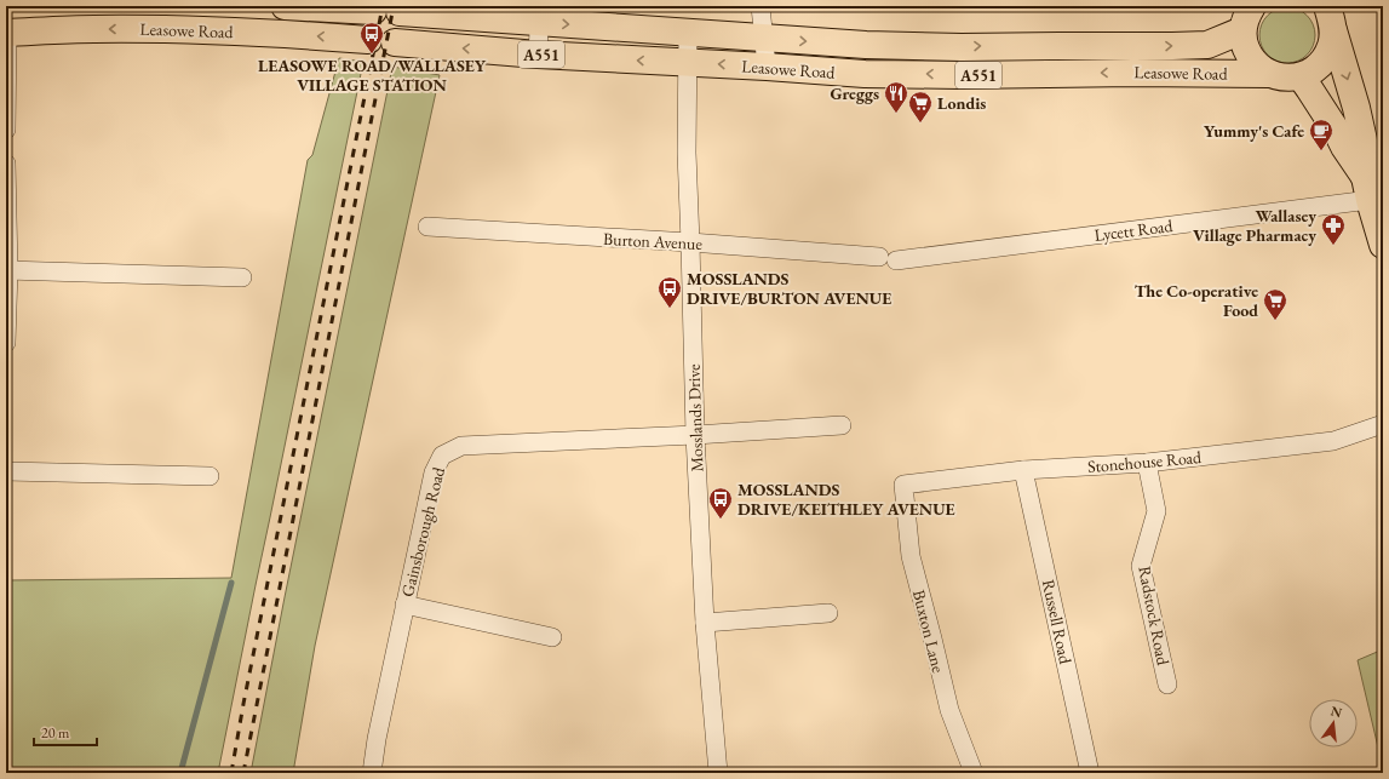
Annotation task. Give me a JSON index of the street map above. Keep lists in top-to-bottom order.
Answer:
{
  "streets": {
    "main road": ["Leasowe Road", "A551"],
    "street": [
      "Lycett Road",
      "Burton Avenue",
      "Mosslands Drive",
      "Stonehouse Road",
      "Gainsborough Road",
      "Radstock Road",
      "Russell Road",
      "Buxton Lane"
    ]
  },
  "crossings": [
    ["Leasowe Road", "Mosslands Drive"],
    ["Lycett Road", "Burton Avenue"],
    ["Burton Avenue", "Mosslands Drive"],
    ["Mosslands Drive", "Gainsborough Road"],
    ["Stonehouse Road", "Radstock Road"],
    ["Stonehouse Road", "Russell Road"],
    ["Stonehouse Road", "Buxton Lane"]
  ],
  "places": {
    "bus stop": ["LEASOWE ROAD/WALLASEY VILLAGE STATION", "MOSSLANDS DRIVE/BURTON AVENUE", "MOSSLANDS DRIVE/KEITHLEY AVENUE"],
    "restaurant": ["Greggs"],
    "supermarket": ["Londis", "The Co-operative Food"],
    "cafe": ["Yummy's Cafe"],
    "pharmacy": ["Wallasey Village Pharmacy"]
  },
  "scale_bar": "20 m",
  "north": "top"
}
